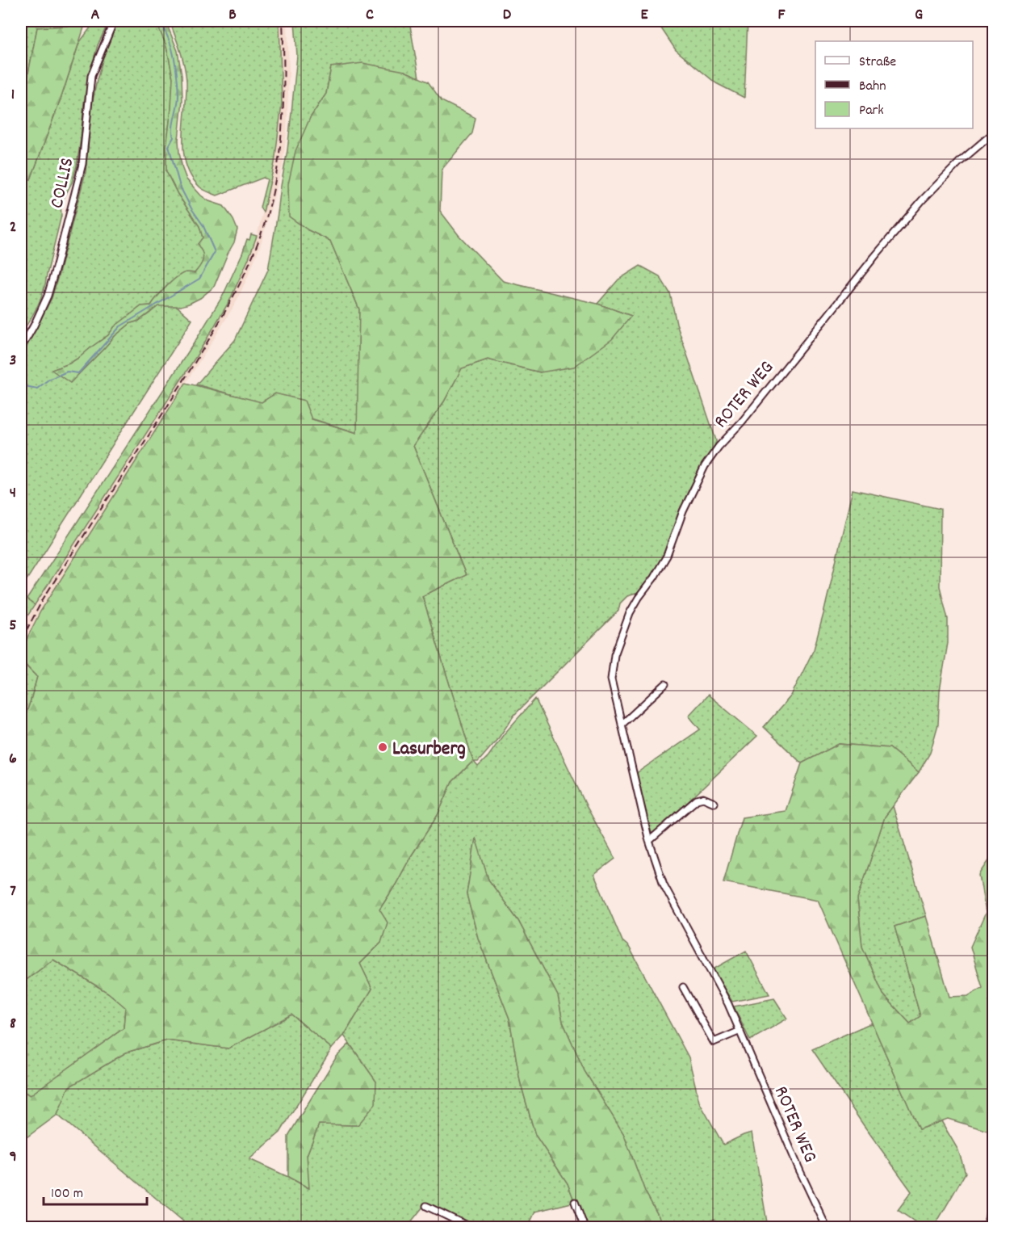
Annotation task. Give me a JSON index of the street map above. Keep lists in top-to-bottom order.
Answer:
{
  "streets": {
    "street": ["COLLIS", "ROTER WEG"]
  },
  "places": ["Lasurberg"],
  "legend": ["Straße", "Bahn", "Park"],
  "scale_bar": "100 m",
  "grid": {
    "columns": [
      "A",
      "B",
      "C",
      "D",
      "E",
      "F",
      "G"
    ],
    "rows": [
      "1",
      "2",
      "3",
      "4",
      "5",
      "6",
      "7",
      "8",
      "9"
    ]
  }
}
